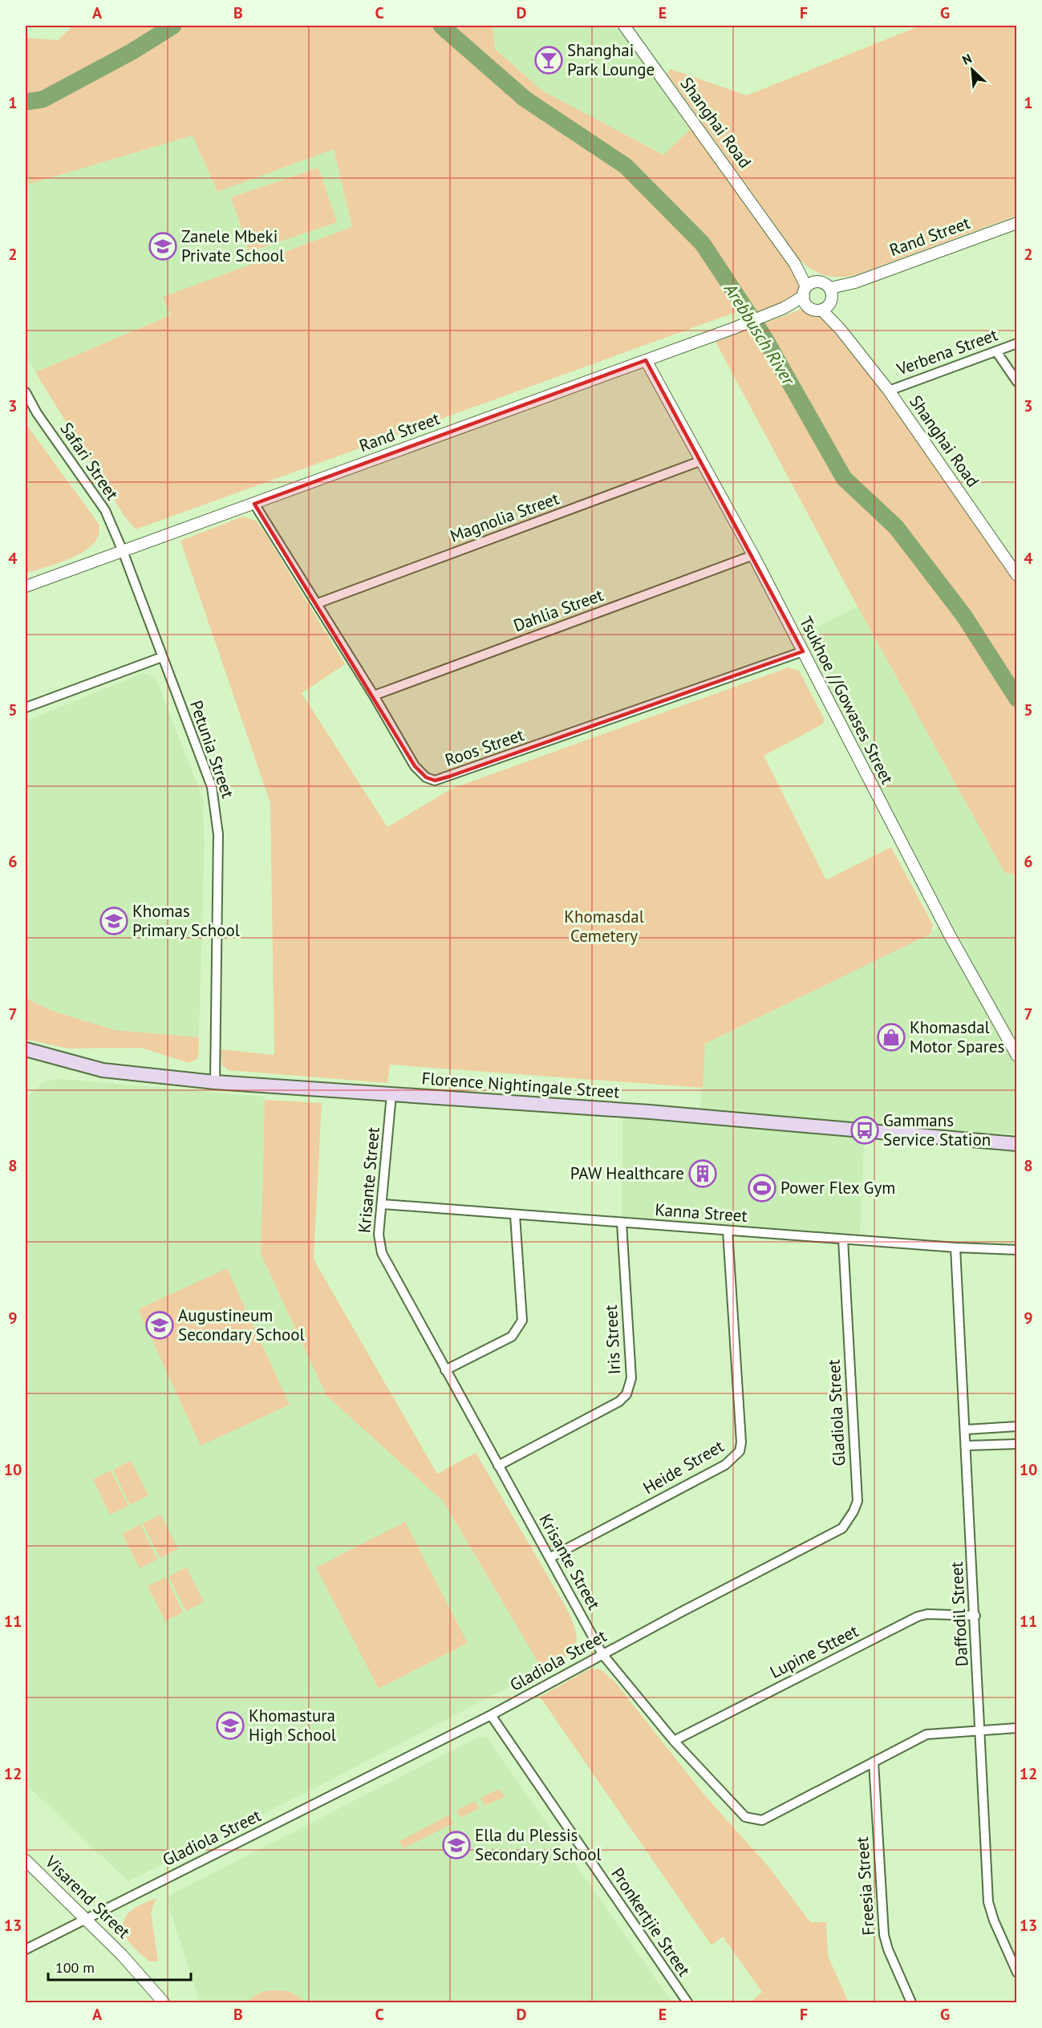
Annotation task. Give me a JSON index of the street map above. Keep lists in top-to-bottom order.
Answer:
{
  "streets": {
    "main road": ["Florence Nightingale Street"],
    "street": [
      "Shanghai Road",
      "Rand Street",
      "Verbena Street",
      "Safari Street",
      "Magnolia Street",
      "Dahlia Street",
      "Tsukhoe //Gowases Street",
      "Roos Street",
      "Petunia Street",
      "Krisante Street",
      "Kanna Street",
      "Iris Street",
      "Gladiola Street",
      "Heide Street",
      "Daffodil Street",
      "Lupine Stteet",
      "Freesia Street",
      "Visarend Street",
      "Pronkertjie Street"
    ]
  },
  "crossings": [
    ["Shanghai Road", "Rand Street"],
    ["Shanghai Road", "Verbena Street"],
    ["Rand Street", "Safari Street"],
    ["Rand Street", "Tsukhoe //Gowases Street"],
    ["Rand Street", "Roos Street"],
    ["Rand Street", "Petunia Street"],
    ["Safari Street", "Petunia Street"],
    ["Magnolia Street", "Tsukhoe //Gowases Street"],
    ["Magnolia Street", "Roos Street"],
    ["Dahlia Street", "Tsukhoe //Gowases Street"],
    ["Dahlia Street", "Roos Street"],
    ["Tsukhoe //Gowases Street", "Roos Street"],
    ["Petunia Street", "Florence Nightingale Street"],
    ["Florence Nightingale Street", "Krisante Street"],
    ["Krisante Street", "Kanna Street"],
    ["Krisante Street", "Iris Street"],
    ["Krisante Street", "Gladiola Street"],
    ["Krisante Street", "Heide Street"],
    ["Krisante Street", "Daffodil Street"],
    ["Krisante Street", "Lupine Stteet"],
    ["Krisante Street", "Freesia Street"],
    ["Kanna Street", "Iris Street"],
    ["Kanna Street", "Gladiola Street"],
    ["Kanna Street", "Heide Street"],
    ["Kanna Street", "Daffodil Street"],
    ["Gladiola Street", "Visarend Street"],
    ["Gladiola Street", "Pronkertjie Street"],
    ["Daffodil Street", "Lupine Stteet"]
  ],
  "water": ["Arebbusch River"],
  "parks": ["Khomasdal Cemetery"],
  "places": {
    "bar": ["Shanghai Park Lounge"],
    "school or university": [
      "Zanele Mbeki Private School",
      "Khomas Primary School",
      "Augustineum Secondary School",
      "Khomastura High School",
      "Ella du Plessis Secondary School"
    ],
    "shop": ["Khomasdal Motor Spares"],
    "bus stop": ["Gammans Service Station"],
    "building": ["PAW Healthcare"],
    "sports": ["Power Flex Gym"]
  },
  "scale_bar": "100 m",
  "north": "top left",
  "grid": {
    "columns": [
      "A",
      "B",
      "C",
      "D",
      "E",
      "F",
      "G"
    ],
    "rows": [
      "1",
      "2",
      "3",
      "4",
      "5",
      "6",
      "7",
      "8",
      "9",
      "10",
      "11",
      "12",
      "13"
    ]
  }
}
